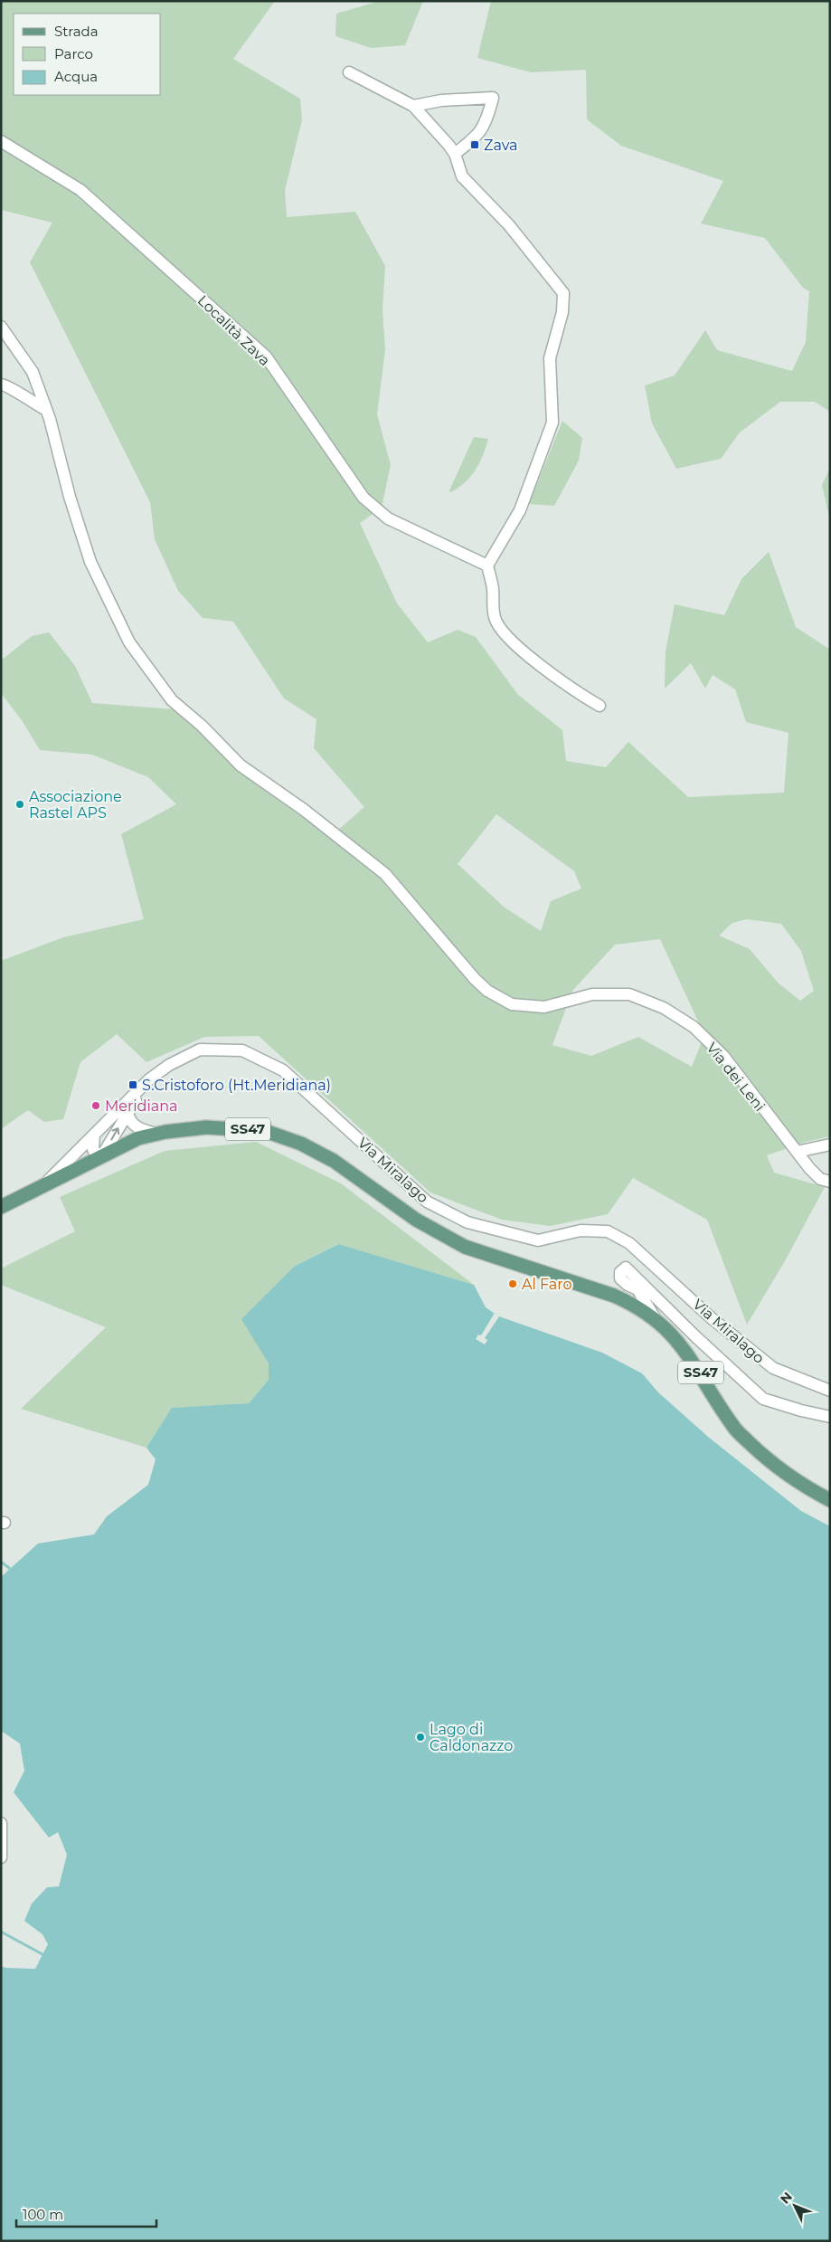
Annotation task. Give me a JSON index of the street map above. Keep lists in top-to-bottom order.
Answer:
{
  "streets": {
    "main road": ["SS47"],
    "street": ["Località Zava", "Via dei Leni", "Via Miralago"]
  },
  "places": {
    "transit": ["Zava", "S.Cristoforo (Ht.Meridiana)"],
    "other": [
      "Associazione Rastel APS",
      "Meridiana",
      "Al Faro",
      "Lago di Caldonazzo"
    ]
  },
  "legend": ["Strada", "Parco", "Acqua"],
  "scale_bar": "100 m",
  "north": "top left"
}
